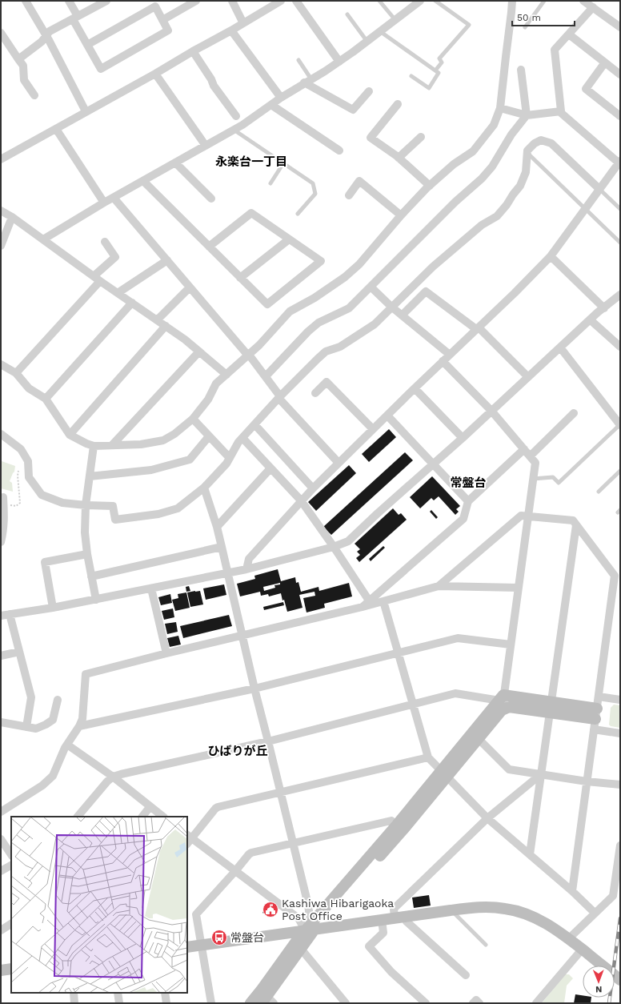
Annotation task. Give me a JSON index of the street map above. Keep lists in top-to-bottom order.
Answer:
{
  "districts": ["永楽台一丁目", "常盤台", "ひばりが丘"],
  "places": {
    "public building": ["Kashiwa Hibarigaoka Post Office"],
    "bus stop": ["常盤台"]
  },
  "scale_bar": "50 m",
  "north": "bottom"
}
